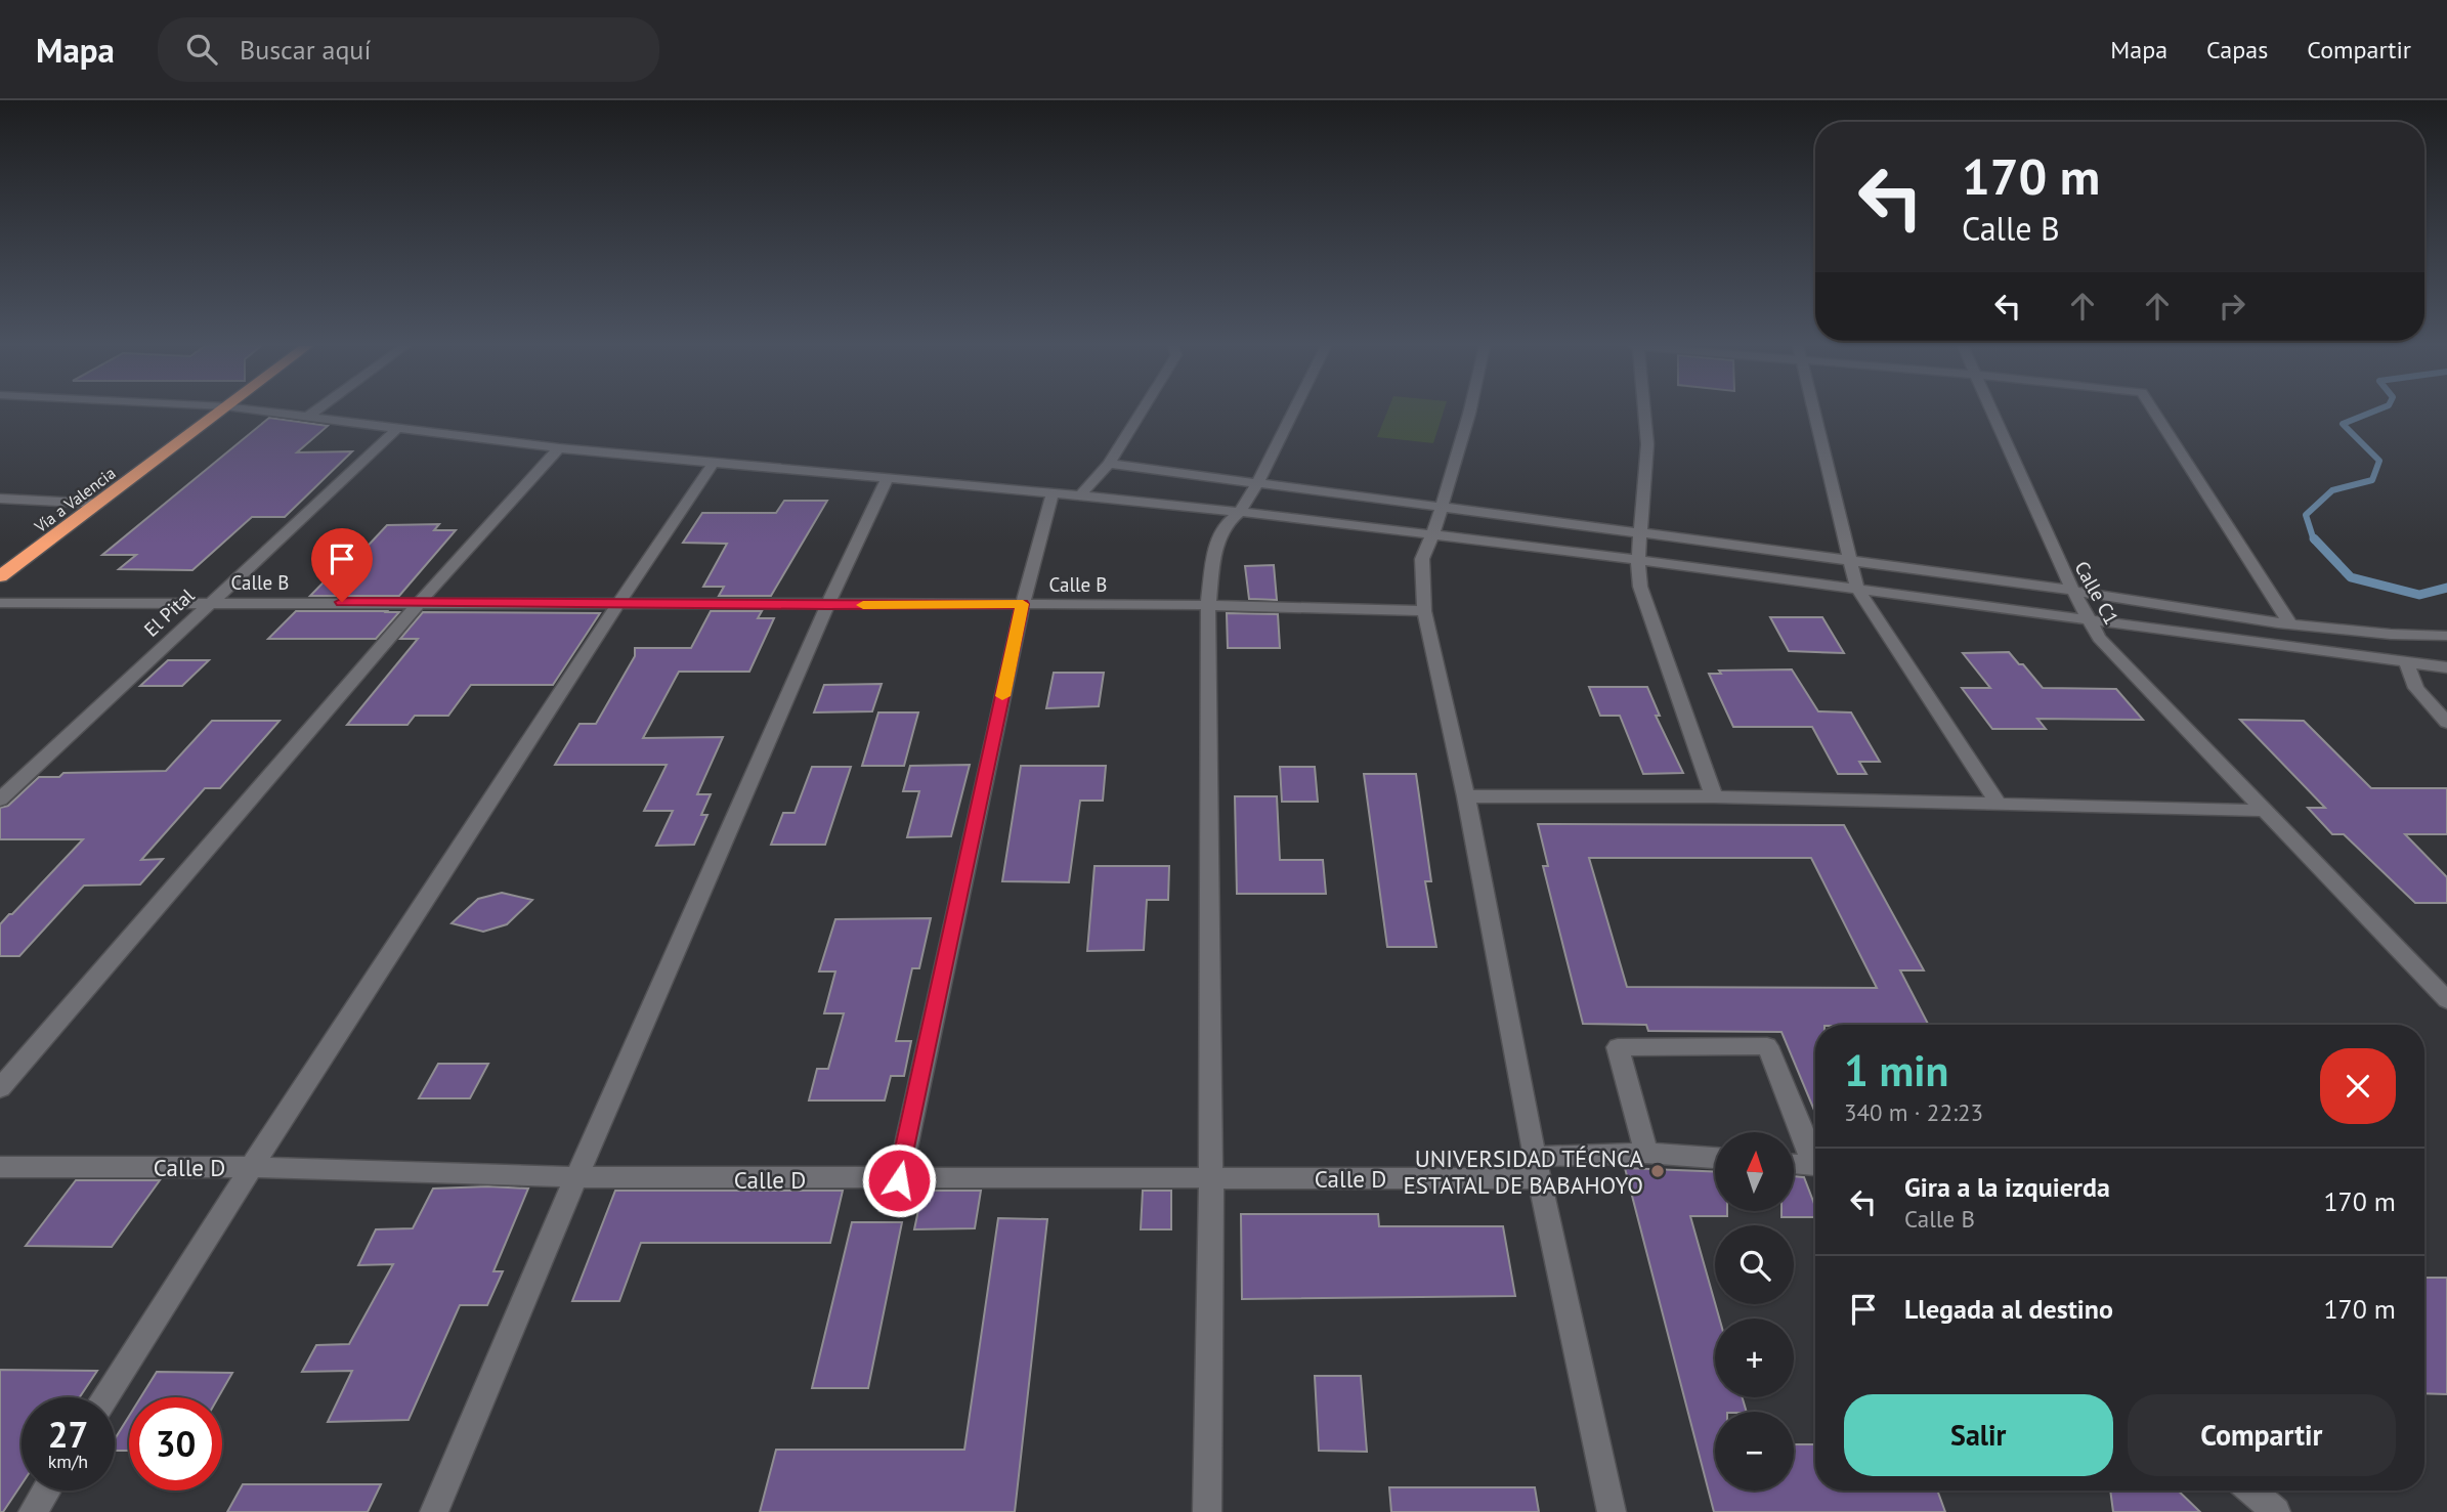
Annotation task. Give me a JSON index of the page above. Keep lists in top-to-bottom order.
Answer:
{
  "streets": {
    "highway": ["Vía a Valencia"],
    "street": [
      "Calle B",
      "Calle C1",
      "El Pital",
      "Calle D"
    ]
  },
  "crossings": [
    ["Calle B", "El Pital"]
  ],
  "places": ["UNIVERSIDAD TÉCNCA ESTATAL DE BABAHOYO"],
  "north": "top",
  "page": {
    "header": "Mapa",
    "search": "Buscar aquí",
    "nav": ["Mapa", "Capas", "Compartir"],
    "turn": ["170 m", "Calle B"],
    "heading": ["1 min", "340 m · 22:23"],
    "map_buttons": ["+", "−"],
    "list": [
      {
        "name": "Gira a la izquierda",
        "note": "Calle B",
        "value": "170 m"
      },
      {
        "name": "Llegada al destino",
        "value": "170 m"
      }
    ],
    "buttons": ["Salir", "Compartir"],
    "speed": "27 km/h",
    "limit": "30"
  }
}
